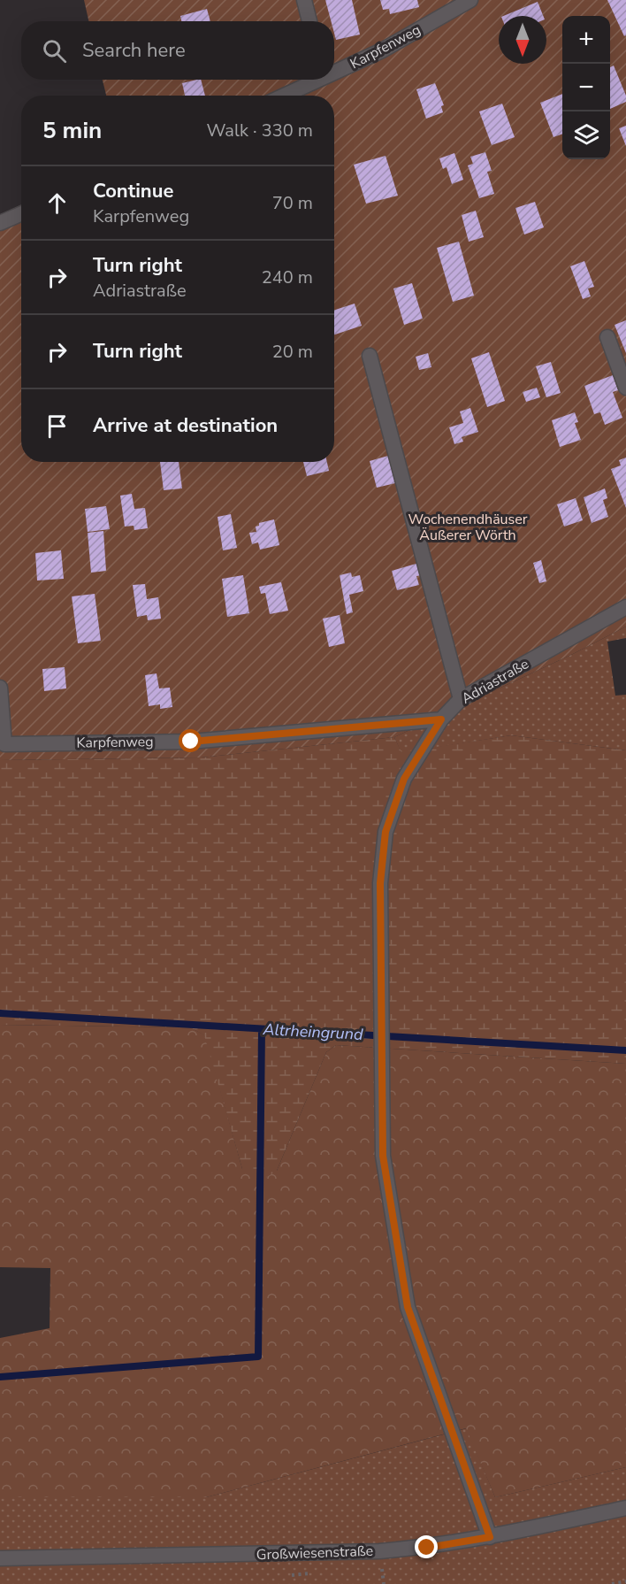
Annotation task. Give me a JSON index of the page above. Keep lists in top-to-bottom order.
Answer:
{
  "streets": {
    "street": ["Karpfenweg", "Adriastraße", "Großwiesenstraße"]
  },
  "crossings": [
    ["Karpfenweg", "Adriastraße"],
    ["Adriastraße", "Großwiesenstraße"]
  ],
  "water": ["Altrheingrund"],
  "parks": ["Wochenendhäuser Äußerer Wörth"],
  "north": "bottom",
  "page": {
    "map_buttons": ["+", "−"],
    "search": "Search here",
    "heading": ["5 min", "Walk · 330 m"],
    "list": [
      ["Continue", "Karpfenweg", "70 m"],
      ["Turn right", "Adriastraße", "240 m"],
      ["Turn right", "20 m"],
      "Arrive at destination"
    ]
  }
}
